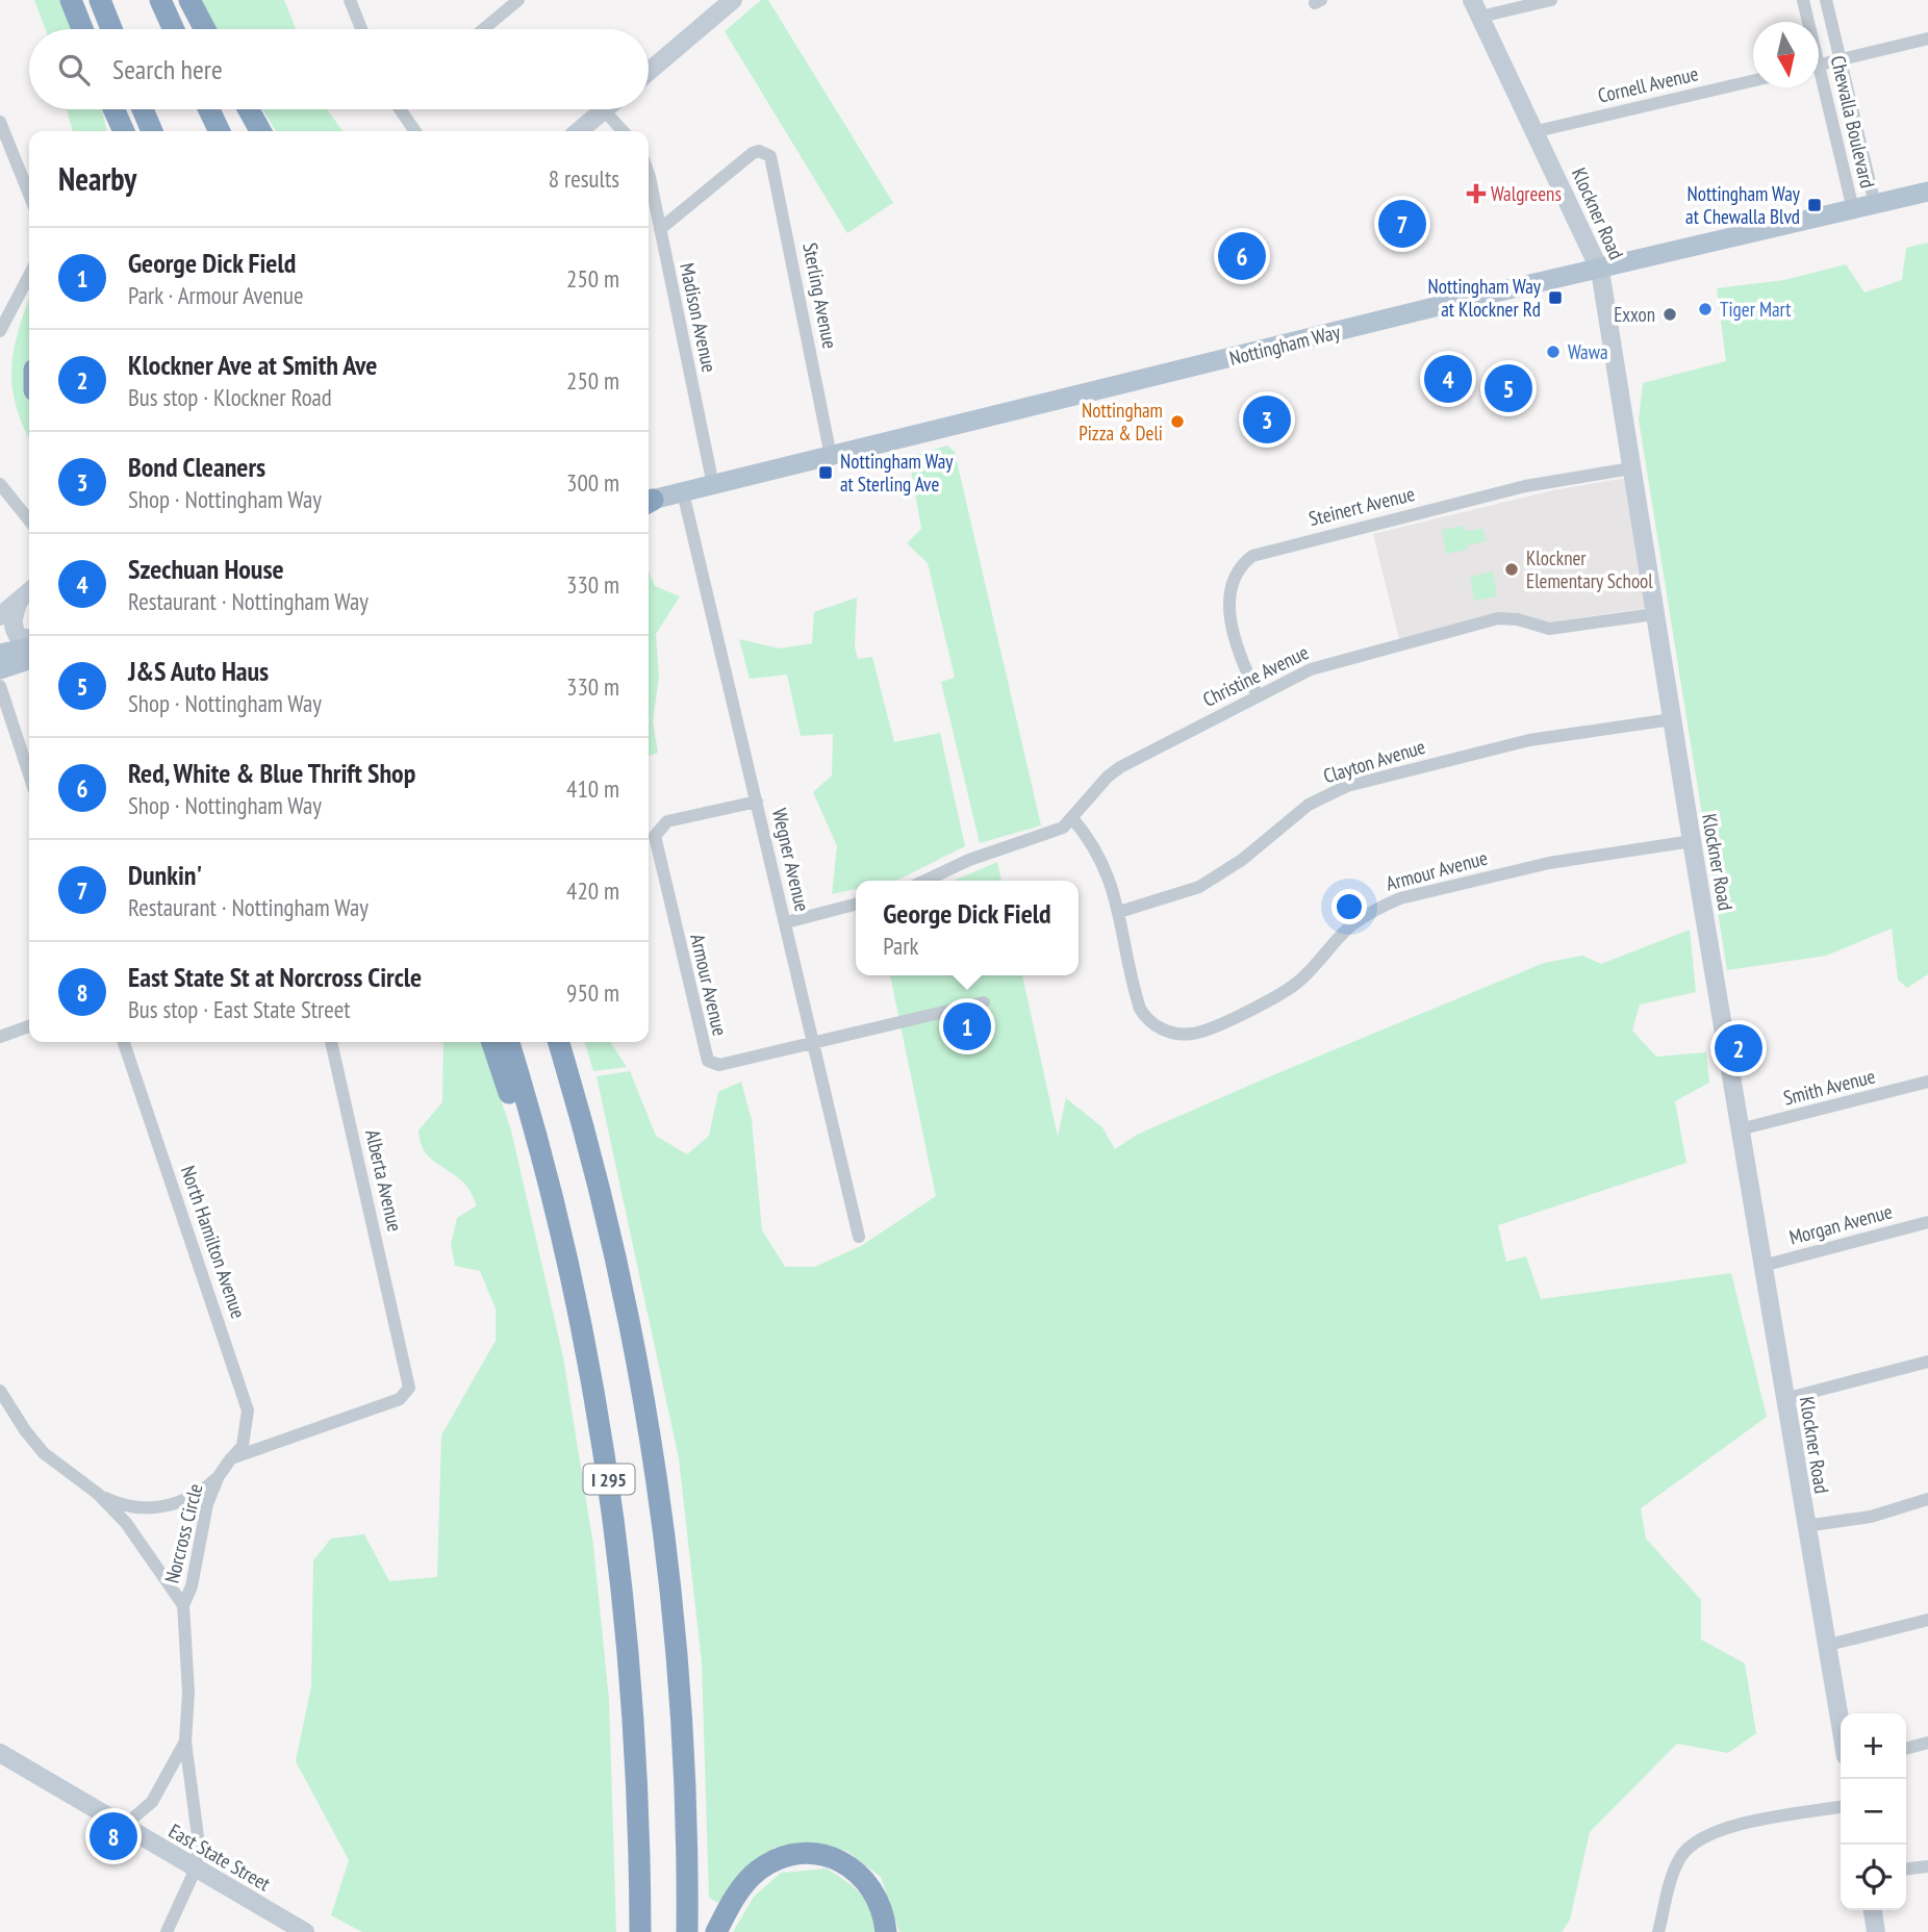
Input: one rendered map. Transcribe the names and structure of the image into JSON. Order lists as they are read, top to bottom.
{
  "streets": {
    "highway": ["I 295"],
    "main road": ["Klockner Road", "Nottingham Way", "East State Street"],
    "street": [
      "Cornell Avenue",
      "Chewalla Boulevard",
      "Sterling Avenue",
      "Madison Avenue",
      "Steinert Avenue",
      "Christine Avenue",
      "Clayton Avenue",
      "Wegner Avenue",
      "Armour Avenue",
      "Smith Avenue",
      "Alberta Avenue",
      "Morgan Avenue",
      "North Hamilton Avenue",
      "Norcross Circle"
    ]
  },
  "crossings": [
    ["Cornell Avenue", "Klockner Road"],
    ["Chewalla Boulevard", "Nottingham Way"],
    ["Klockner Road", "Nottingham Way"],
    ["Klockner Road", "Steinert Avenue"],
    ["Klockner Road", "Christine Avenue"],
    ["Klockner Road", "Clayton Avenue"],
    ["Klockner Road", "Armour Avenue"],
    ["Klockner Road", "Smith Avenue"],
    ["Klockner Road", "Morgan Avenue"],
    ["Sterling Avenue", "Madison Avenue"],
    ["Sterling Avenue", "Nottingham Way"],
    ["Madison Avenue", "Nottingham Way"],
    ["Nottingham Way", "Wegner Avenue"],
    ["Steinert Avenue", "Christine Avenue"],
    ["Christine Avenue", "Armour Avenue"],
    ["Clayton Avenue", "Armour Avenue"],
    ["Wegner Avenue", "Armour Avenue"],
    ["Alberta Avenue", "North Hamilton Avenue"],
    ["Alberta Avenue", "Norcross Circle"],
    ["North Hamilton Avenue", "Norcross Circle"],
    ["Norcross Circle", "East State Street"]
  ],
  "places": {
    "health": ["Walgreens"],
    "transit": ["Nottingham Way at Chewalla Blvd", "Nottingham Way at Klockner Rd", "Nottingham Way at Sterling Ave"],
    "other": [
      "Tiger Mart",
      "Exxon",
      "Wawa",
      "Nottingham Pizza & Deli",
      "Klockner Elementary School"
    ]
  },
  "north": "bottom",
  "page": {
    "search": "Search here",
    "heading": ["Nearby", "8 results"],
    "pins": [
      "7",
      "6",
      "4",
      "5",
      "3",
      "1",
      "2",
      "8"
    ],
    "list": [
      {
        "mark": "1",
        "name": "George Dick Field",
        "note": "Park · Armour Avenue",
        "value": "250 m"
      },
      {
        "mark": "2",
        "name": "Klockner Ave at Smith Ave",
        "note": "Bus stop · Klockner Road",
        "value": "250 m"
      },
      {
        "mark": "3",
        "name": "Bond Cleaners",
        "note": "Shop · Nottingham Way",
        "value": "300 m"
      },
      {
        "mark": "4",
        "name": "Szechuan House",
        "note": "Restaurant · Nottingham Way",
        "value": "330 m"
      },
      {
        "mark": "5",
        "name": "J&S Auto Haus",
        "note": "Shop · Nottingham Way",
        "value": "330 m"
      },
      {
        "mark": "6",
        "name": "Red, White & Blue Thrift Shop",
        "note": "Shop · Nottingham Way",
        "value": "410 m"
      },
      {
        "mark": "7",
        "name": "Dunkin'",
        "note": "Restaurant · Nottingham Way",
        "value": "420 m"
      },
      {
        "mark": "8",
        "name": "East State St at Norcross Circle",
        "note": "Bus stop · East State Street",
        "value": "950 m"
      }
    ],
    "popup": ["George Dick Field", "Park"],
    "map_buttons": ["+", "−"]
  }
}
